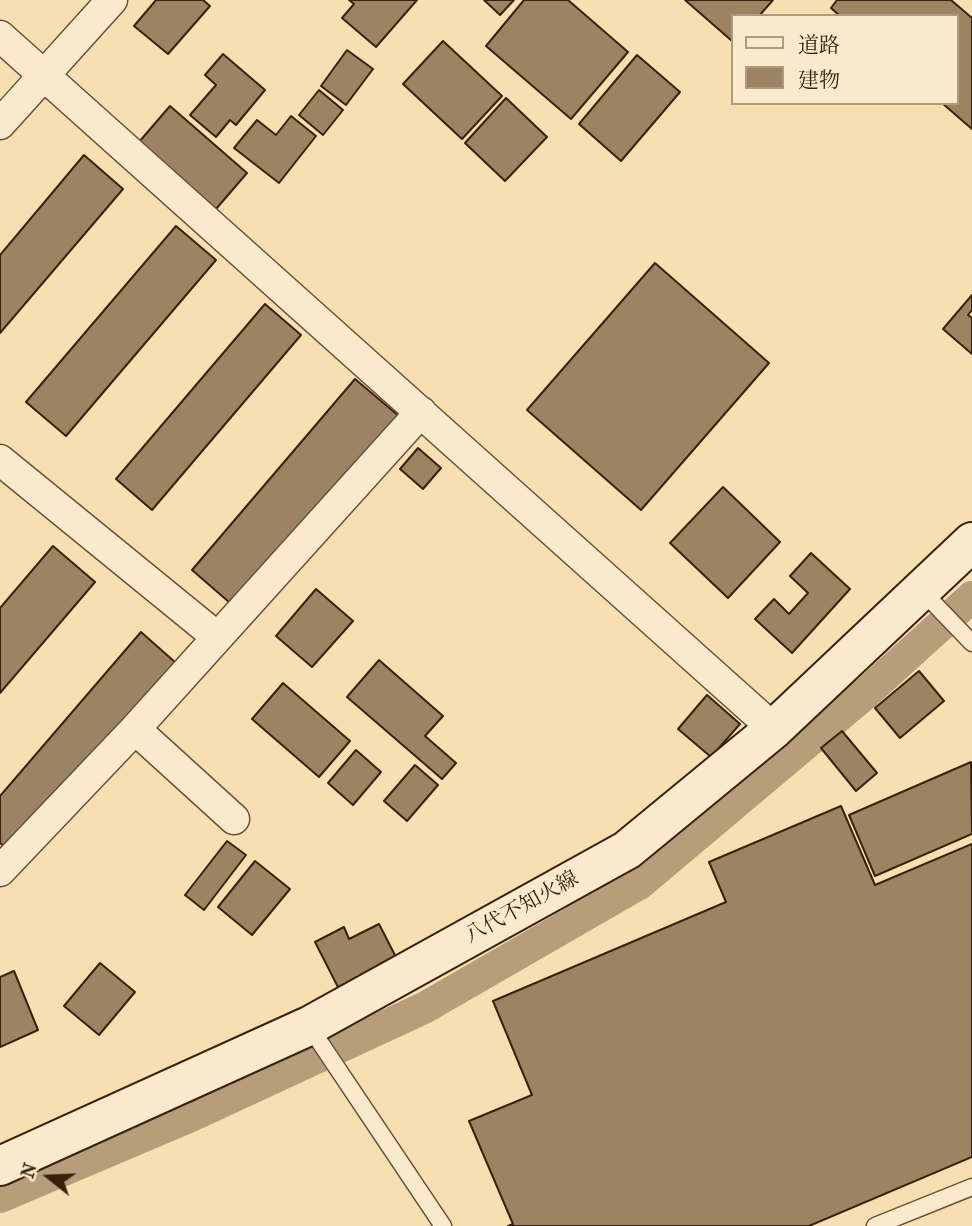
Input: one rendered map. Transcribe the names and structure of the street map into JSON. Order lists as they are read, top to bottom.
{
  "streets": {
    "main road": ["八代不知火線"]
  },
  "legend": ["道路", "建物"],
  "north": "left"
}
